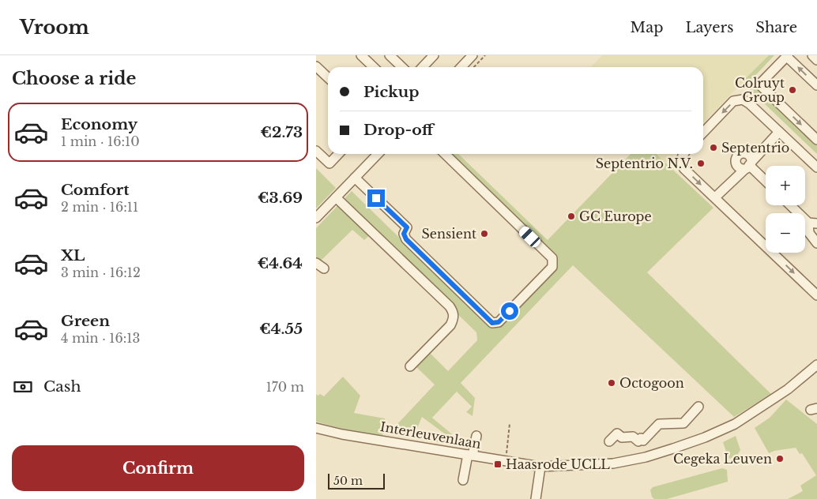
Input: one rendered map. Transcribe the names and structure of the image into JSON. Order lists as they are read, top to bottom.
{
  "streets": {
    "street": ["Interleuvenlaan"]
  },
  "places": {
    "other": [
      "Colruyt Group",
      "Septentrio",
      "Septentrio N.V.",
      "GC Europe",
      "Sensient",
      "Octogoon",
      "Cegeka Leuven"
    ],
    "transit": ["Haasrode UCLL"]
  },
  "scale_bar": "50 m",
  "page": {
    "header": "Vroom",
    "nav": ["Map", "Layers", "Share"],
    "heading": "Choose a ride",
    "banner": ["Pickup", "Drop-off"],
    "list": [
      {
        "name": "Economy",
        "note": "1 min · 16:10",
        "value": "€2.73"
      },
      {
        "name": "Comfort",
        "note": "2 min · 16:11",
        "value": "€3.69"
      },
      {
        "name": "XL",
        "note": "3 min · 16:12",
        "value": "€4.64"
      },
      {
        "name": "Green",
        "note": "4 min · 16:13",
        "value": "€4.55"
      }
    ],
    "map_buttons": ["+", "−"],
    "pay": ["Cash", "170 m"],
    "buttons": "Confirm",
    "scale": "50 m"
  }
}
